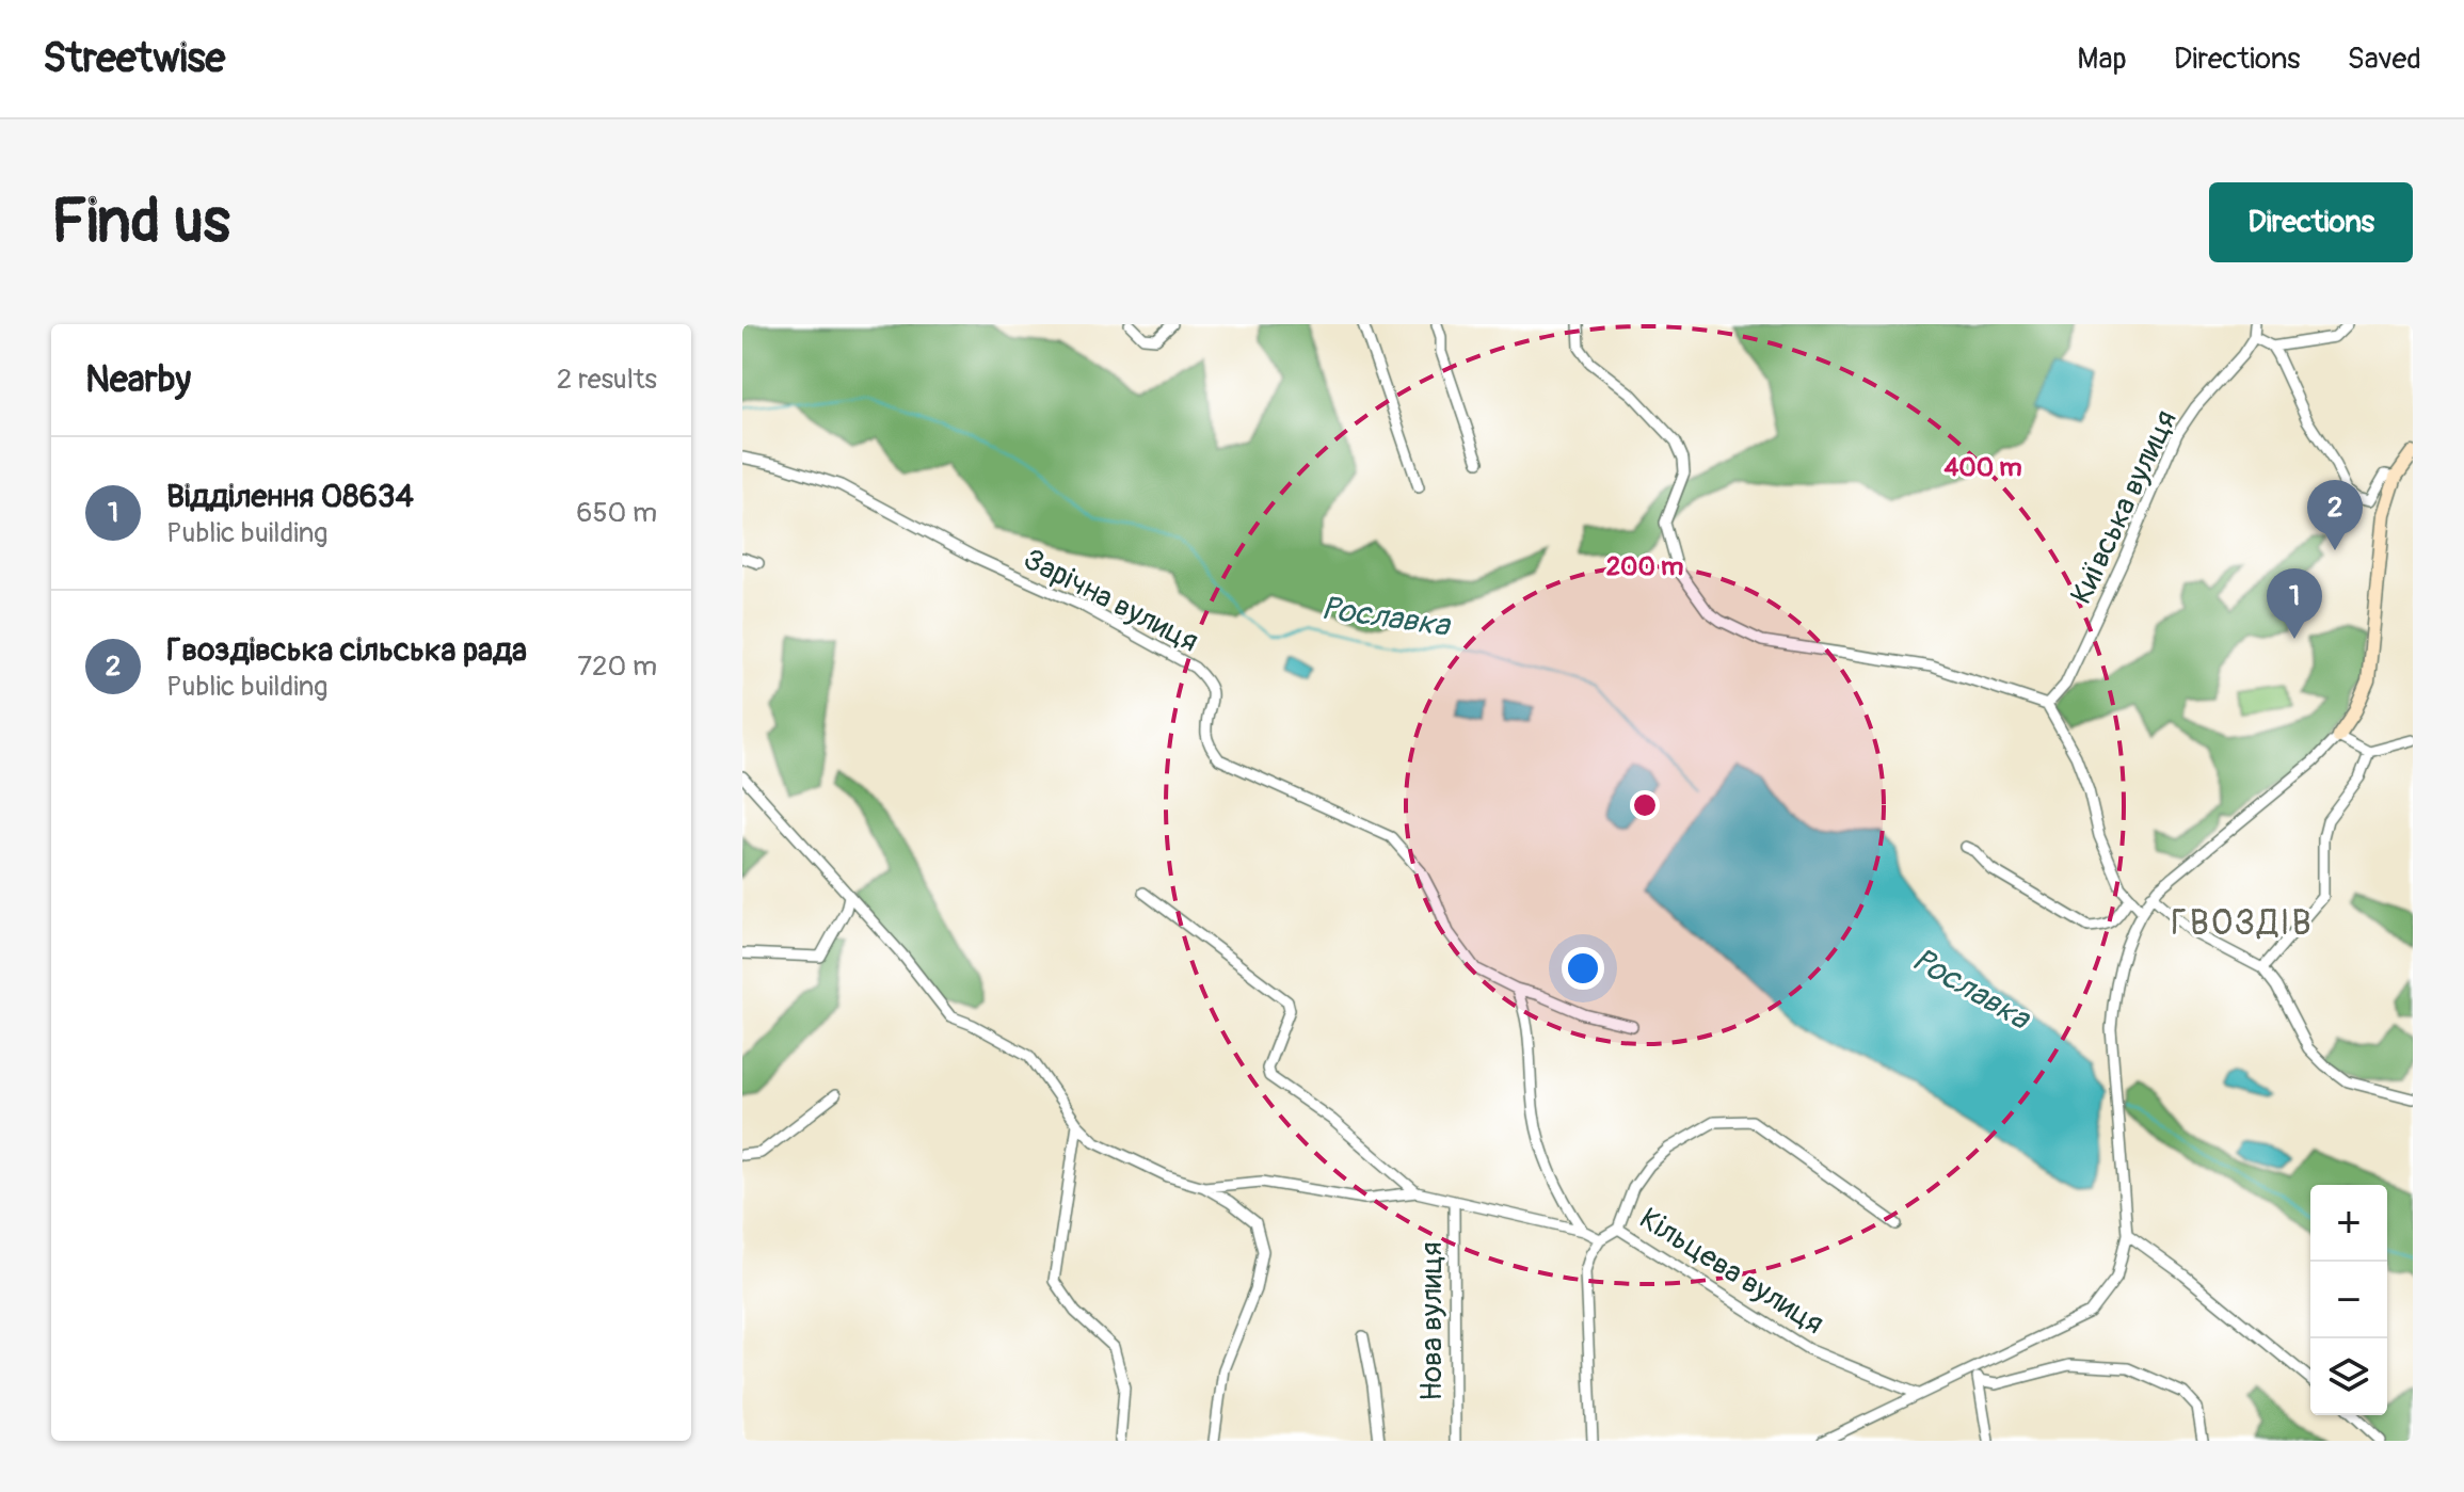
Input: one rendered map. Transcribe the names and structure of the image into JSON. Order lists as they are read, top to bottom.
{
  "streets": {
    "street": [
      "Київська вулиця",
      "Зарічна вулиця",
      "Кільцева вулиця",
      "Нова вулиця"
    ]
  },
  "districts": ["ГВОЗДІВ"],
  "water": ["Рославка"],
  "page": {
    "header": "Streetwise",
    "nav": ["Map", "Directions", "Saved"],
    "buttons": "Directions",
    "title": "Find us",
    "heading": ["Nearby", "2 results"],
    "list": [
      {
        "mark": "1",
        "name": "Відділення 08634",
        "note": "Public building",
        "value": "650 m"
      },
      {
        "mark": "2",
        "name": "Гвоздівська сільська рада",
        "note": "Public building",
        "value": "720 m"
      }
    ],
    "pins": ["2", "1"],
    "map_buttons": ["+", "−"]
  },
  "rings": ["400 m", "200 m"]
}
